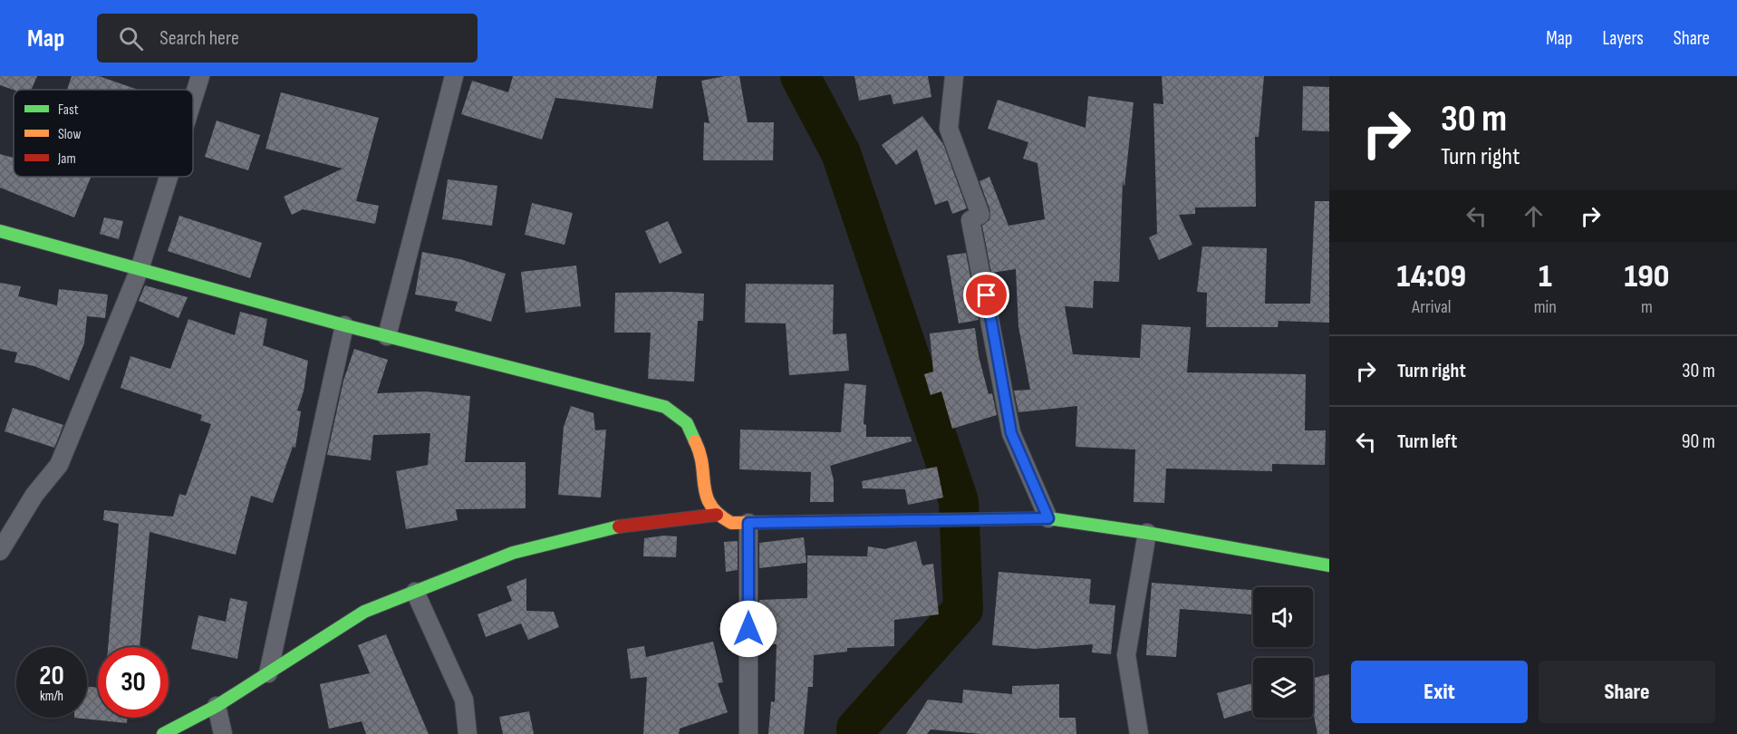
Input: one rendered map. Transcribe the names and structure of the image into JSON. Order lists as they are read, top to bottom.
{
  "legend": ["Fast", "Slow", "Jam"],
  "page": {
    "header": "Map",
    "search": "Search here",
    "nav": ["Map", "Layers", "Share"],
    "turn": ["30 m", "Turn right"],
    "eta": [
      "14:09",
      "Arrival",
      "1",
      "min",
      "190",
      "m"
    ],
    "list": [
      {
        "name": "Turn right",
        "value": "30 m"
      },
      {
        "name": "Turn left",
        "value": "90 m"
      }
    ],
    "speed": "20 km/h",
    "limit": "30",
    "buttons": ["Exit", "Share"]
  }
}
